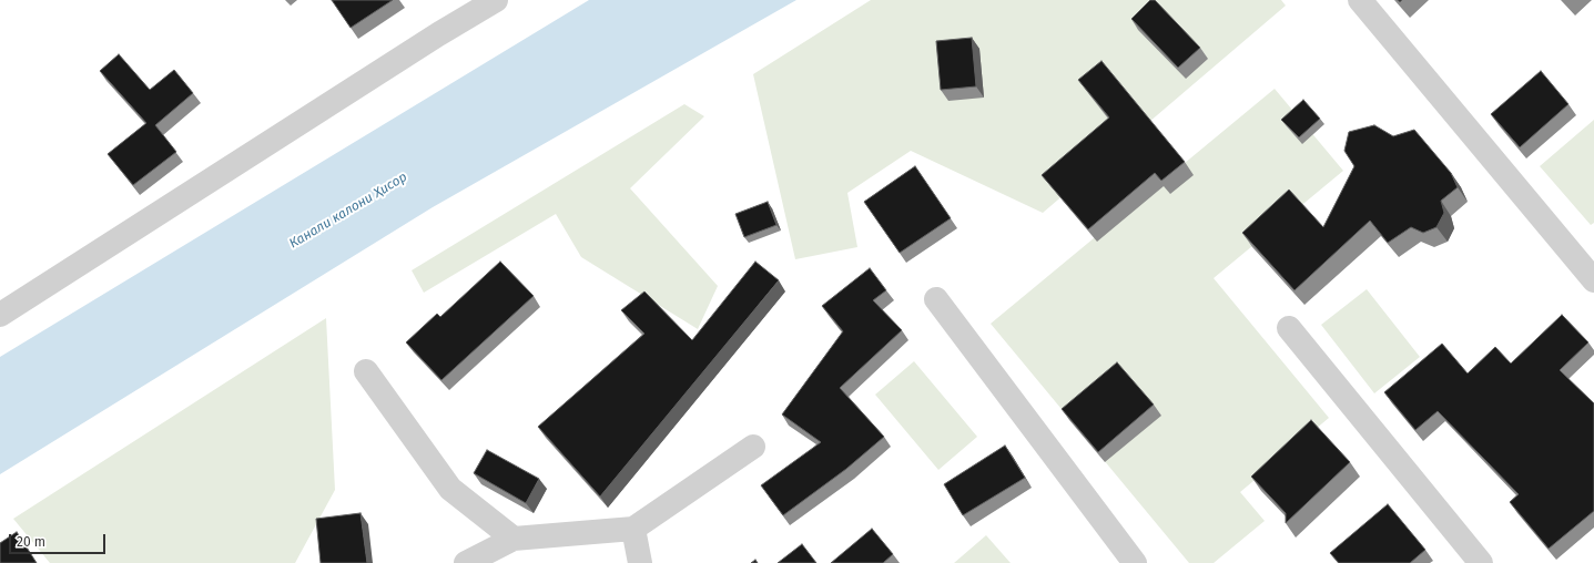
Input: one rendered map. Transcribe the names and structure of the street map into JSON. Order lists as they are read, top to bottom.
{
  "water": ["Канали калони Ҳисор"],
  "scale_bar": "20 m"
}
